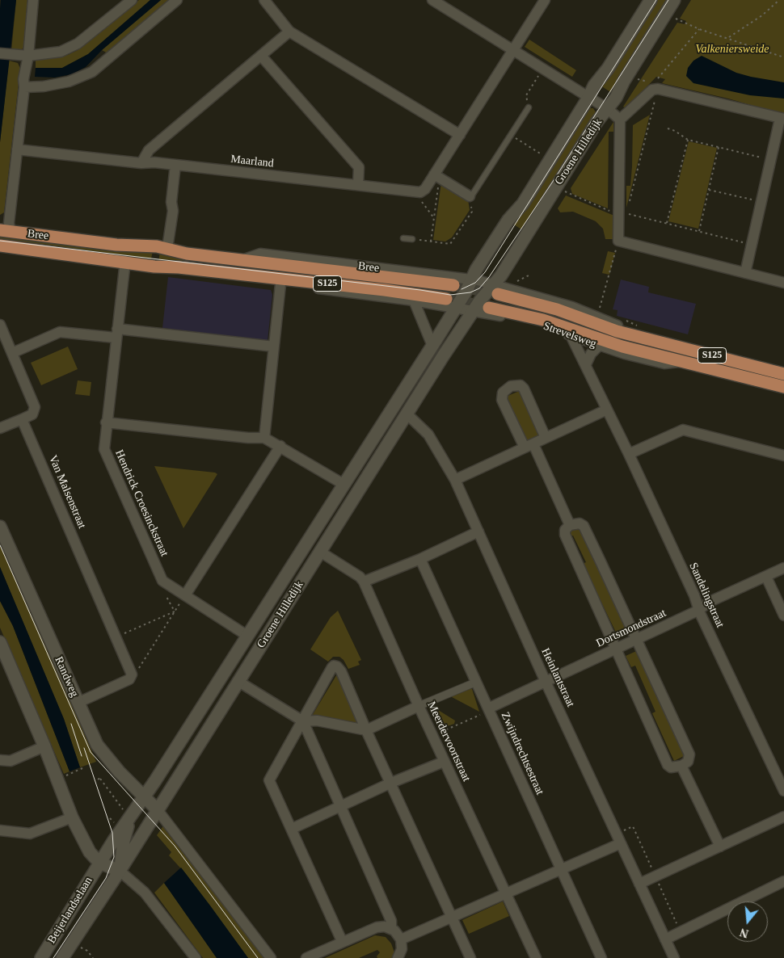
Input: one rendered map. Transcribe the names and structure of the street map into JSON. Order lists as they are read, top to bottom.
{
  "streets": {
    "main road": ["Bree", "S125", "Strevelsweg"],
    "street": [
      "Groene Hilledijk",
      "Maarland",
      "Van Malsenstraat",
      "Hendrick Croesinckstraat",
      "Sandelingstraat",
      "Dortsmondstraat",
      "Randweg",
      "Heinlantstraat",
      "Meerdervoortstraat",
      "Zwijndrechtsestraat",
      "Beijerlandselaan"
    ]
  },
  "crossings": [
    ["Groene Hilledijk", "Bree"],
    ["Groene Hilledijk", "Strevelsweg"],
    ["Groene Hilledijk", "Randweg"],
    ["Groene Hilledijk", "Heinlantstraat"],
    ["Groene Hilledijk", "Meerdervoortstraat"],
    ["Groene Hilledijk", "Beijerlandselaan"],
    ["Bree", "Strevelsweg"],
    ["Bree", "Hendrick Croesinckstraat"],
    ["Strevelsweg", "Sandelingstraat"],
    ["Sandelingstraat", "Dortsmondstraat"],
    ["Dortsmondstraat", "Heinlantstraat"],
    ["Dortsmondstraat", "Zwijndrechtsestraat"]
  ],
  "parks": ["Valkeniersweide"],
  "north": "bottom"
}
